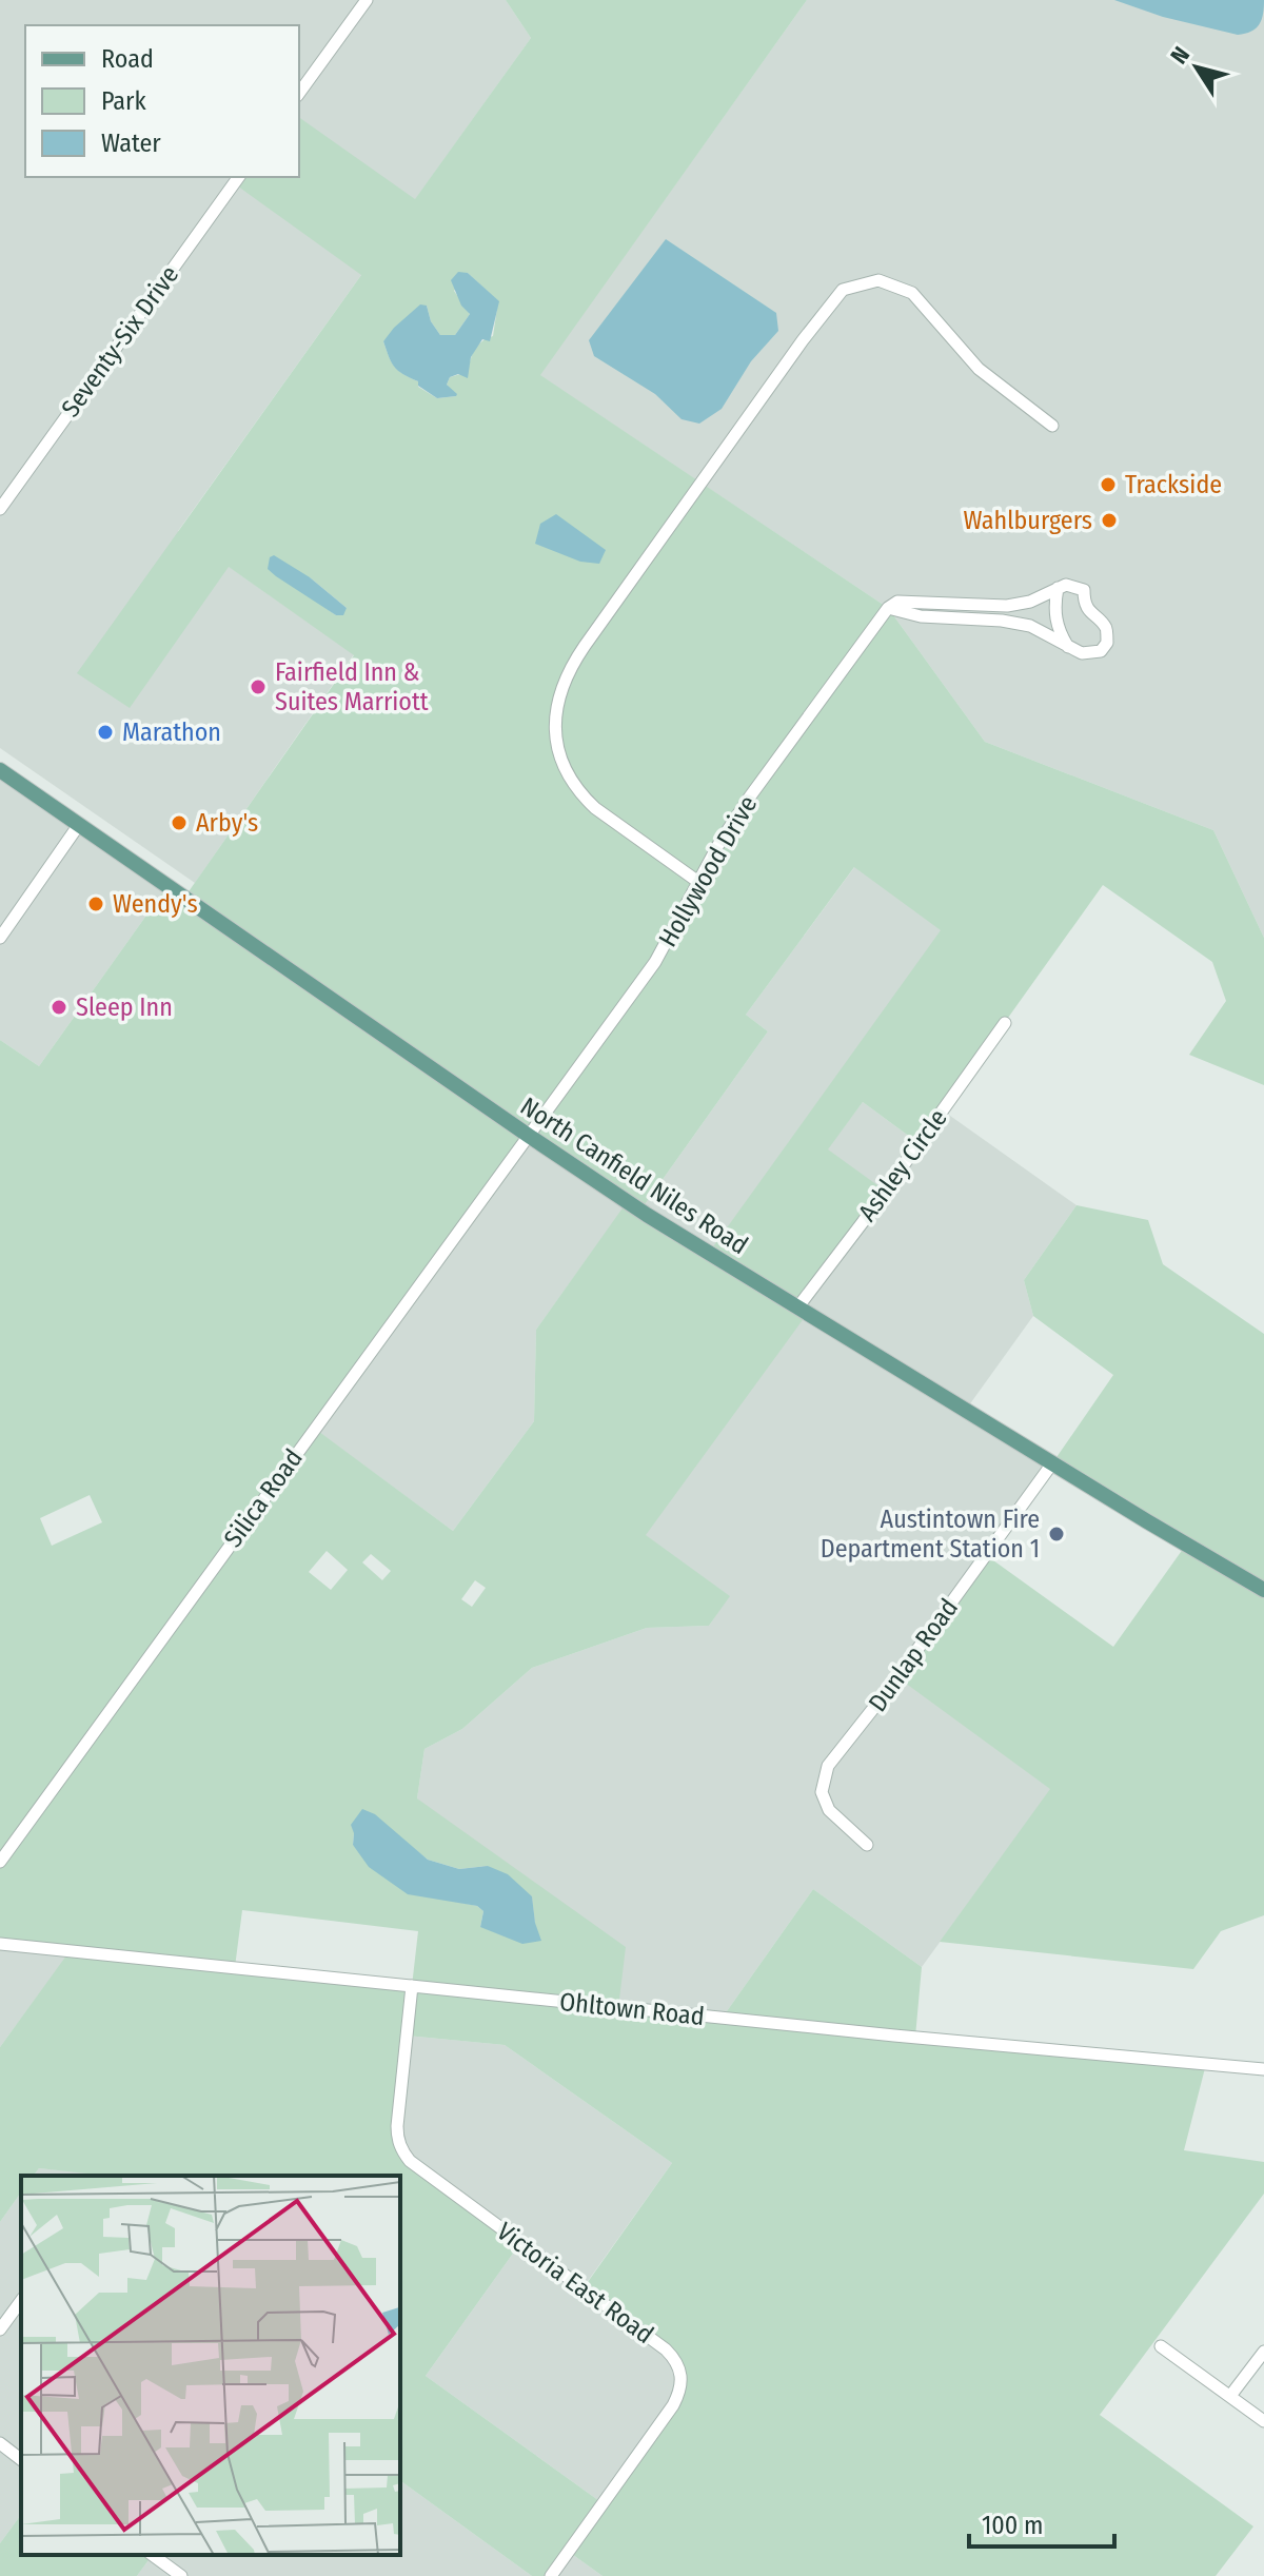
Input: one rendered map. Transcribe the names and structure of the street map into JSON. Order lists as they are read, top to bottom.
{
  "streets": {
    "main road": ["North Canfield Niles Road"],
    "street": [
      "Seventy-Six Drive",
      "Hollywood Drive",
      "Ashley Circle",
      "Silica Road",
      "Dunlap Road",
      "Ohltown Road",
      "Victoria East Road"
    ]
  },
  "crossings": [
    ["Hollywood Drive", "North Canfield Niles Road"],
    ["Hollywood Drive", "Silica Road"],
    ["Ashley Circle", "North Canfield Niles Road"],
    ["North Canfield Niles Road", "Silica Road"],
    ["North Canfield Niles Road", "Dunlap Road"],
    ["Ohltown Road", "Victoria East Road"]
  ],
  "places": [
    "Trackside",
    "Wahlburgers",
    "Fairfield Inn & Suites Marriott",
    "Marathon",
    "Arby's",
    "Wendy's",
    "Sleep Inn",
    "Austintown Fire Department Station 1"
  ],
  "legend": ["Road", "Park", "Water"],
  "scale_bar": "100 m",
  "north": "top left"
}
